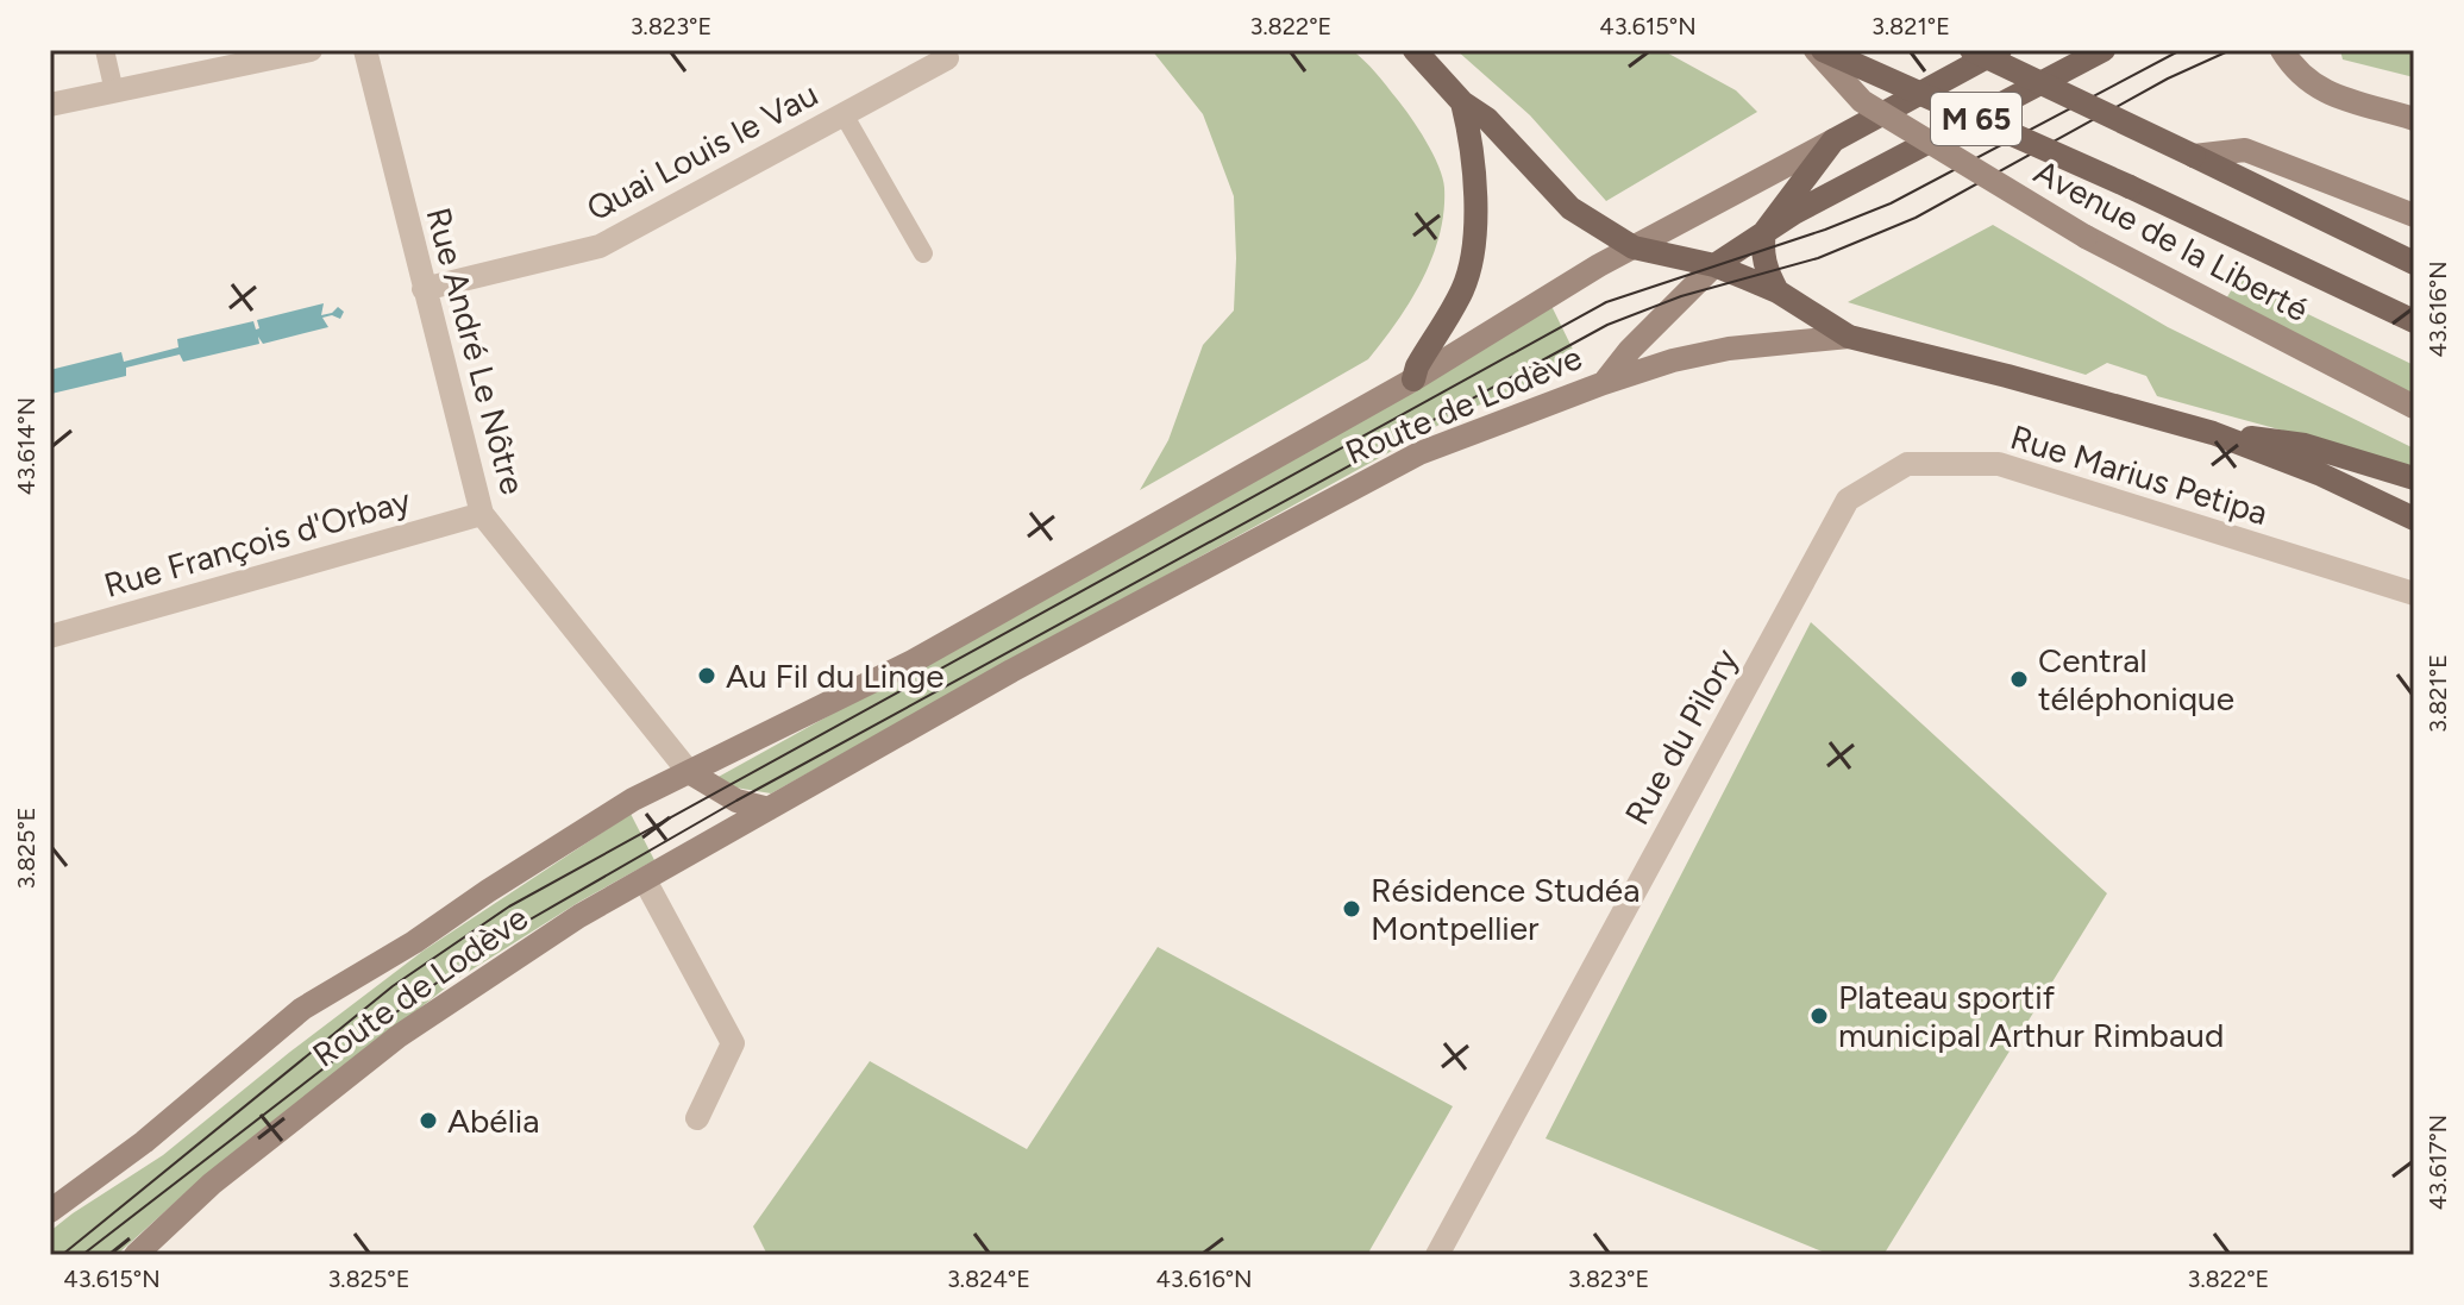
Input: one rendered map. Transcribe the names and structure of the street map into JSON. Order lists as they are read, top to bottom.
{
  "streets": {
    "main road": ["M 65", "Avenue de la Liberté", "Route de Lodève"],
    "street": [
      "Quai Louis le Vau",
      "Rue André Le Nôtre",
      "Rue Marius Petipa",
      "Rue François d'Orbay",
      "Rue du Pilory"
    ]
  },
  "crossings": [
    ["M 65", "Avenue de la Liberté"],
    ["Quai Louis le Vau", "Rue André Le Nôtre"],
    ["Rue André Le Nôtre", "Route de Lodève"],
    ["Rue André Le Nôtre", "Rue François d'Orbay"],
    ["Rue Marius Petipa", "Rue du Pilory"]
  ],
  "places": [
    "Au Fil du Linge",
    "Central téléphonique",
    "Résidence Studéa Montpellier",
    "Plateau sportif municipal Arthur Rimbaud",
    "Abélia"
  ],
  "coordinates": [
    "3.823°E",
    "3.822°E",
    "43.615°N",
    "3.821°E",
    "43.616°N",
    "43.614°N",
    "3.825°E",
    "43.617°N",
    "3.824°E"
  ]
}
